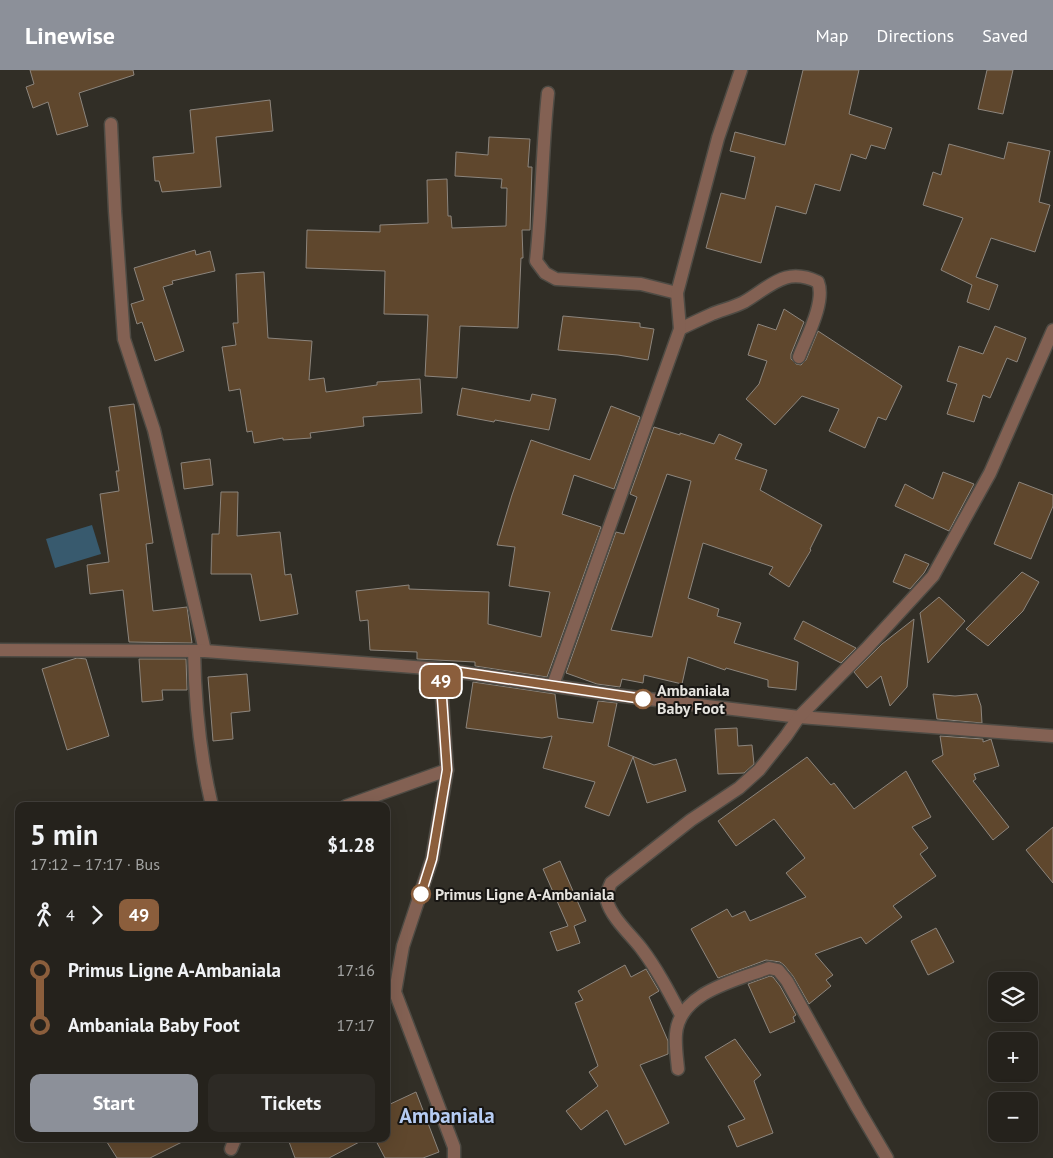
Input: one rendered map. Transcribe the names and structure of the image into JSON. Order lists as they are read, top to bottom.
{
  "districts": ["Ambaniala"],
  "places": ["Ambaniala Baby Foot", "Primus Ligne A-Ambaniala"],
  "lines": ["bus line 49"],
  "page": {
    "header": "Linewise",
    "nav": ["Map", "Directions", "Saved"],
    "on_map": "49",
    "heading": ["5 min", "17:12 – 17:17 · Bus", "$1.28"],
    "legs": ["4", "49"],
    "list": [
      {
        "name": "Primus Ligne A-Ambaniala",
        "value": "17:16"
      },
      {
        "name": "Ambaniala Baby Foot",
        "value": "17:17"
      }
    ],
    "map_buttons": ["+", "−"],
    "buttons": ["Start", "Tickets"]
  }
}
